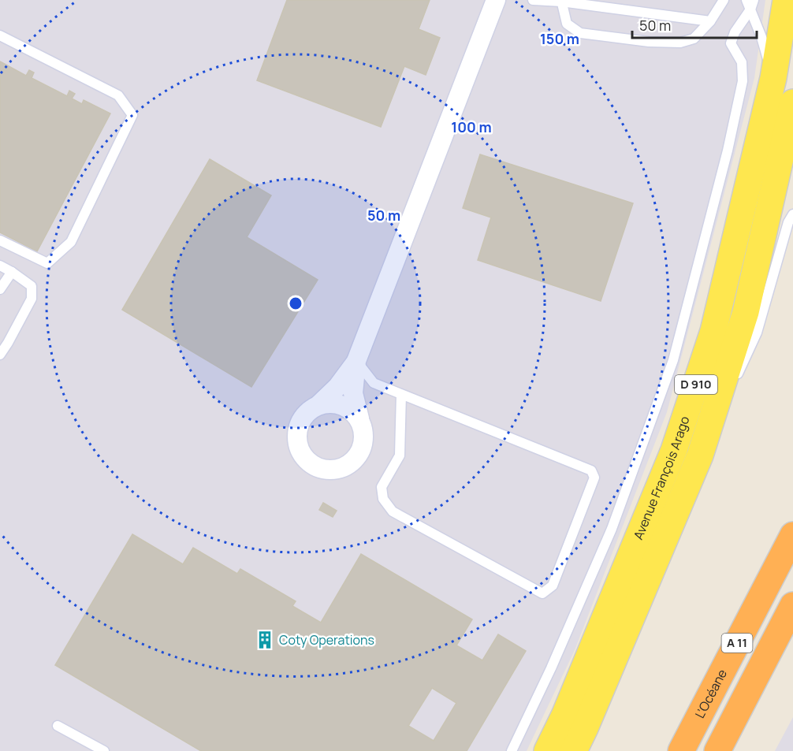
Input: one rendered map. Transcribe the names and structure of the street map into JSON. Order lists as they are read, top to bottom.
{
  "streets": {
    "highway": ["A 11", "L’Océane"],
    "main road": ["D 910", "Avenue François Arago"]
  },
  "places": {
    "building": ["Coty Operations"]
  },
  "scale_bar": "50 m",
  "rings": ["150 m", "100 m", "50 m"]
}
